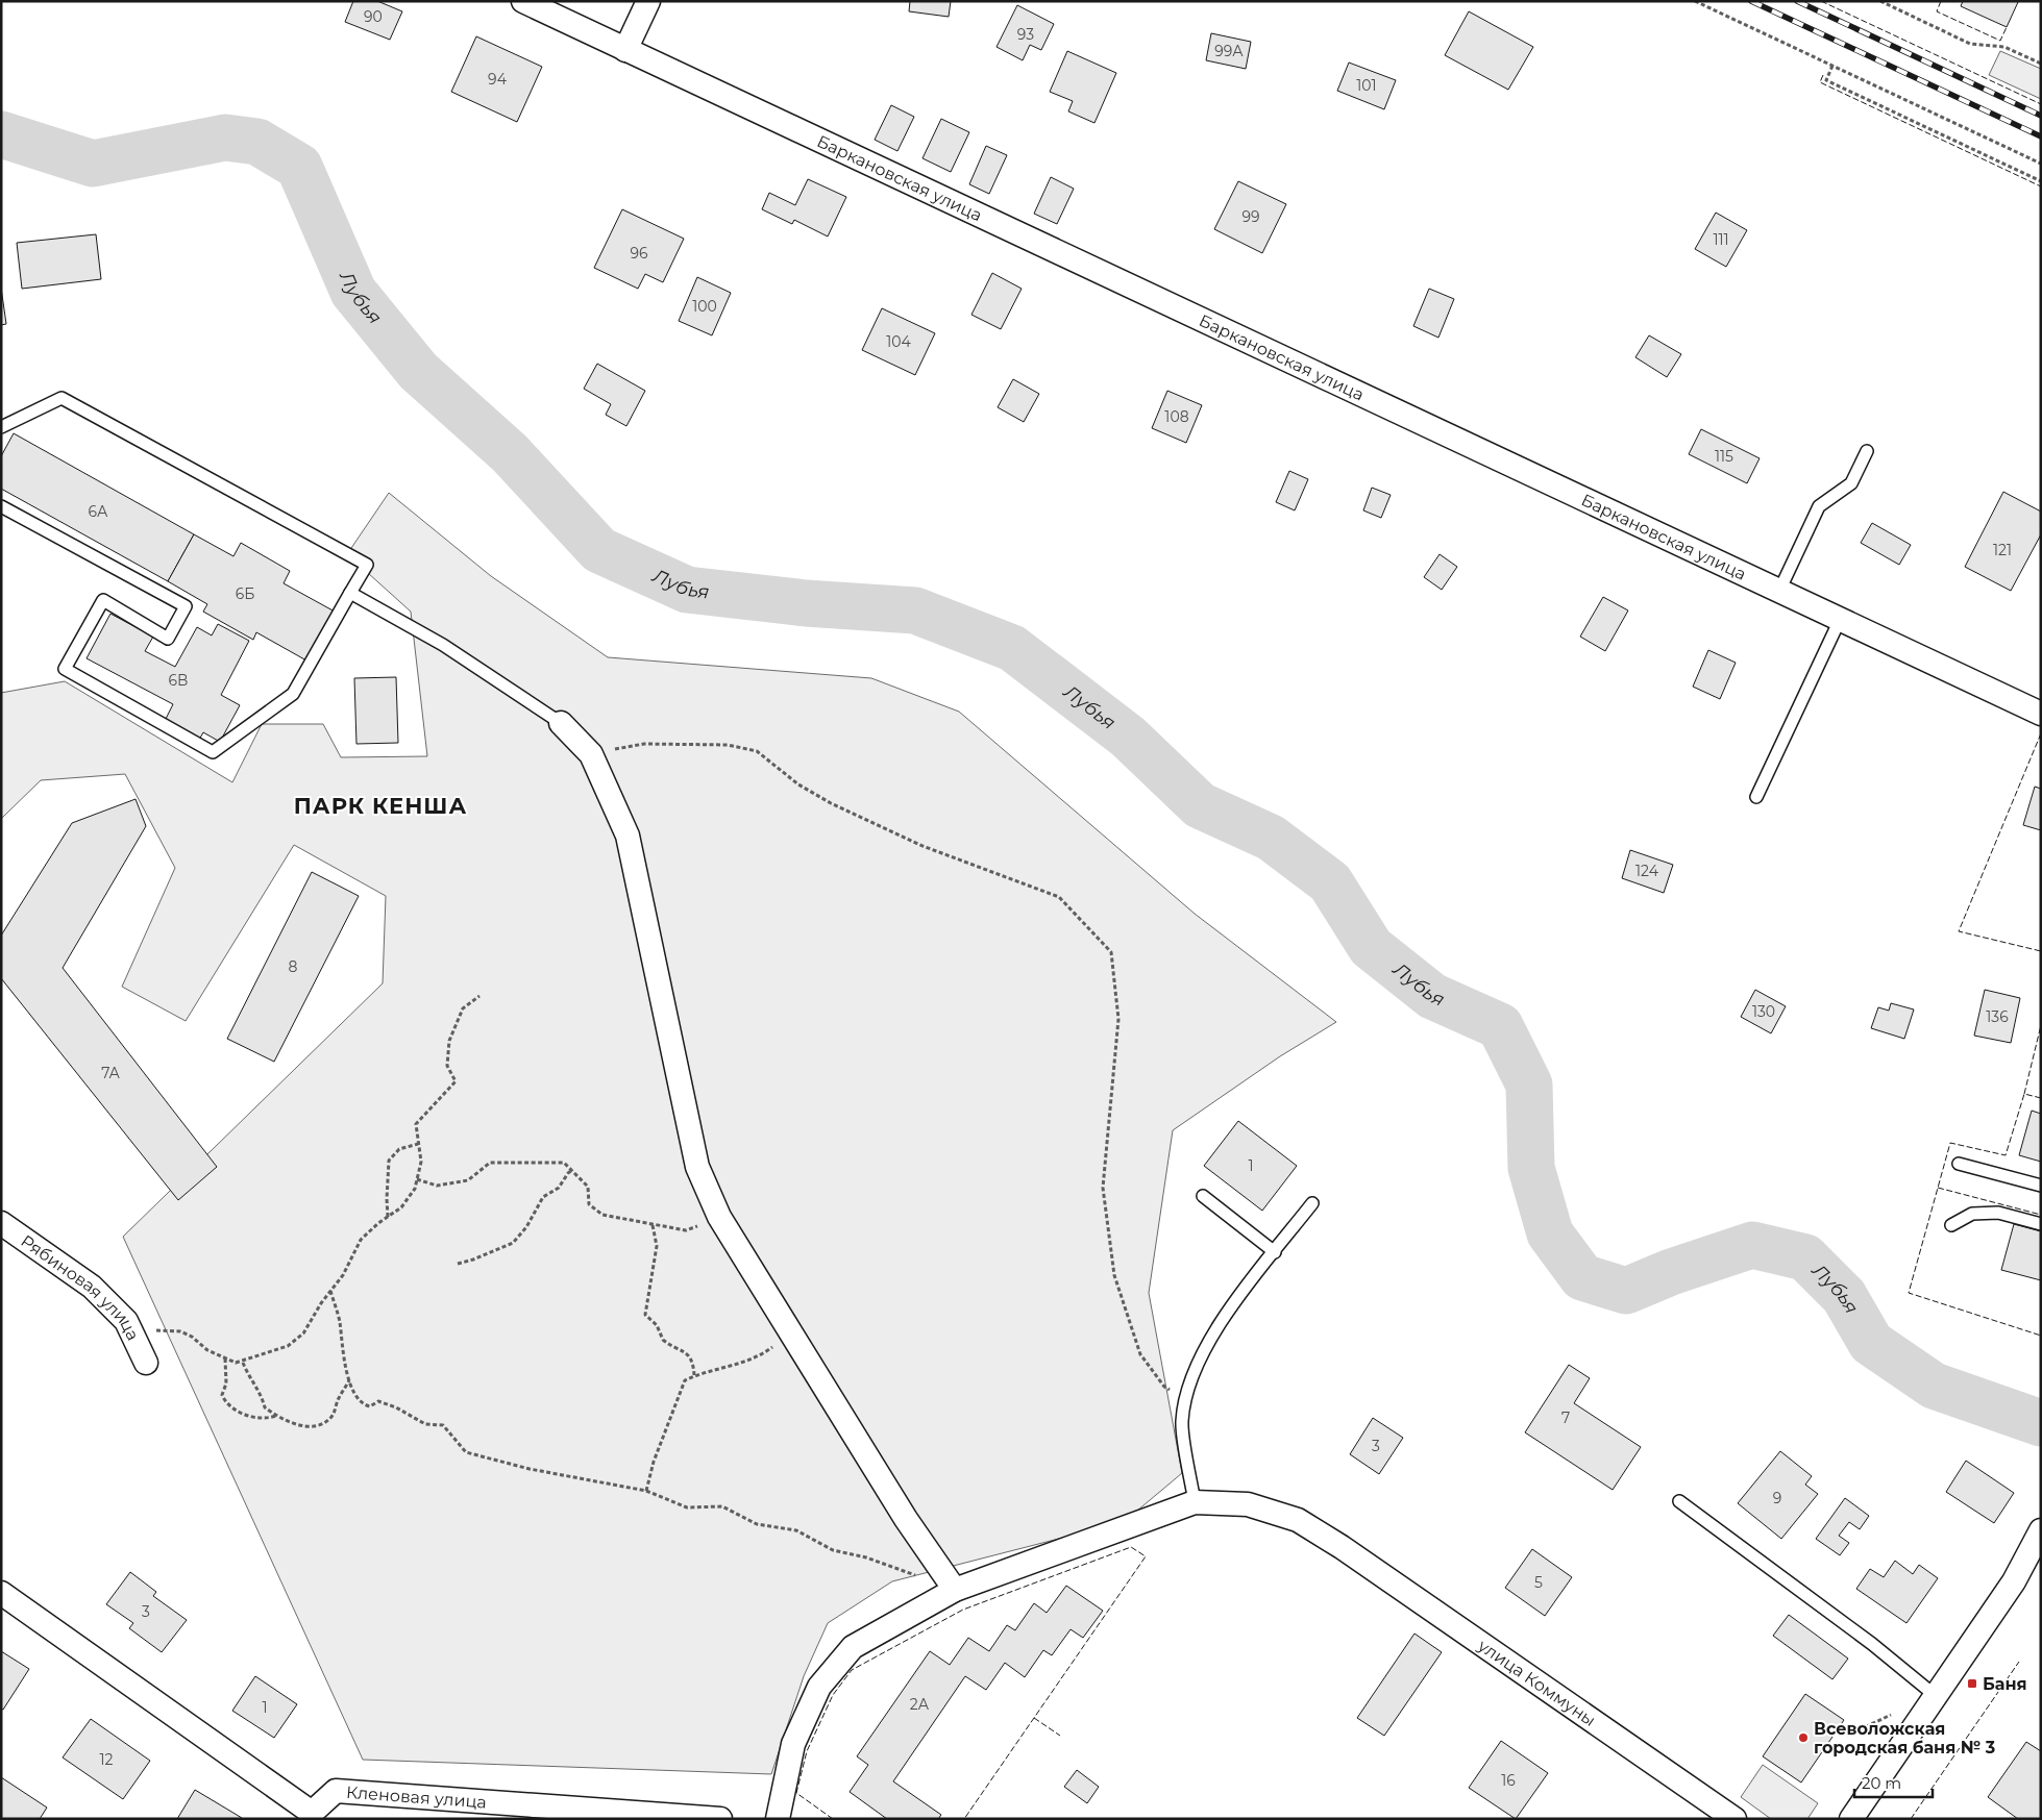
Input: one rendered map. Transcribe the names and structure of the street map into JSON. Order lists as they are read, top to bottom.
{
  "streets": {
    "street": [
      "Баркановская улица",
      "Рябиновая улица",
      "улица Коммуны",
      "Кленовая улица"
    ]
  },
  "districts": ["ПАРК КЕНША"],
  "water": ["Лубья"],
  "places": {
    "transit": ["Баня"],
    "other": ["Всеволожская городская баня № 3"]
  },
  "house_numbers": [
    "90",
    "93",
    "99А",
    "94",
    "101",
    "99",
    "111",
    "96",
    "100",
    "104",
    "108",
    "115",
    "6А",
    "121",
    "6Б",
    "6В",
    "124",
    "8",
    "130",
    "136",
    "7А",
    "1",
    "7",
    "3",
    "9",
    "5",
    "3",
    "2А",
    "1",
    "12",
    "16"
  ],
  "scale_bar": "20 m"
}
